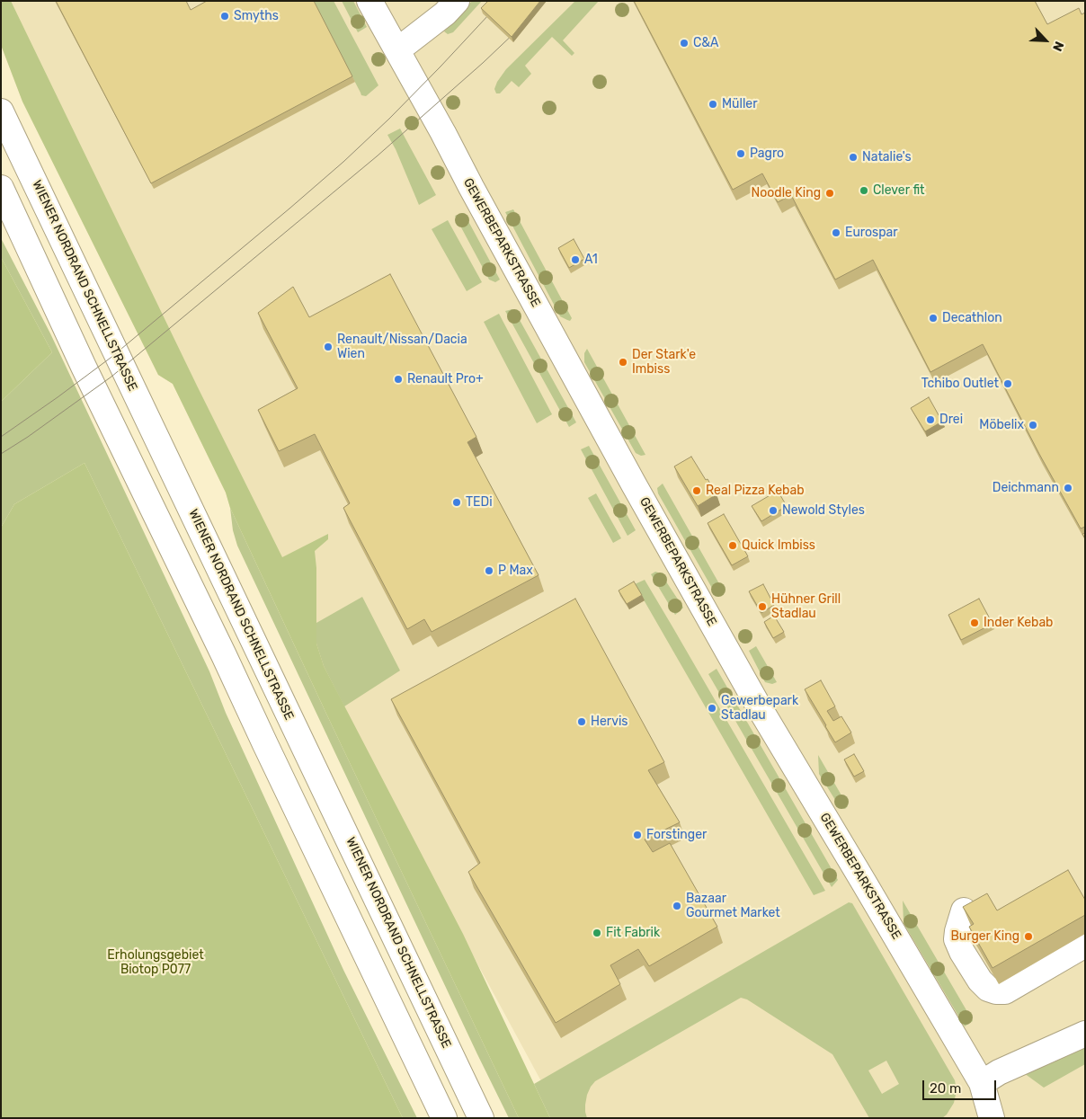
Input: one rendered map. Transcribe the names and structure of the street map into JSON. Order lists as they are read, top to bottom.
{
  "streets": {
    "main road": ["GEWERBEPARKSTRASSE", "WIENER NORDRAND SCHNELLSTRASSE"]
  },
  "parks": ["Erholungsgebiet Biotop P077"],
  "places": [
    "Smyths",
    "C&A",
    "Müller",
    "Pagro",
    "Natalie's",
    "Clever fit",
    "Noodle King",
    "Eurospar",
    "A1",
    "Decathlon",
    "Renault/Nissan/Dacia Wien",
    "Der Stark'e Imbiss",
    "Renault Pro+",
    "Tchibo Outlet",
    "Drei",
    "Möbelix",
    "Deichmann",
    "Real Pizza Kebab",
    "TEDi",
    "Newold Styles",
    "Quick Imbiss",
    "P Max",
    "Hühner Grill Stadlau",
    "Inder Kebab",
    "Gewerbepark Stadlau",
    "Hervis",
    "Forstinger",
    "Bazaar Gourmet Market",
    "Fit Fabrik",
    "Burger King"
  ],
  "scale_bar": "20 m",
  "north": "bottom right"
}
